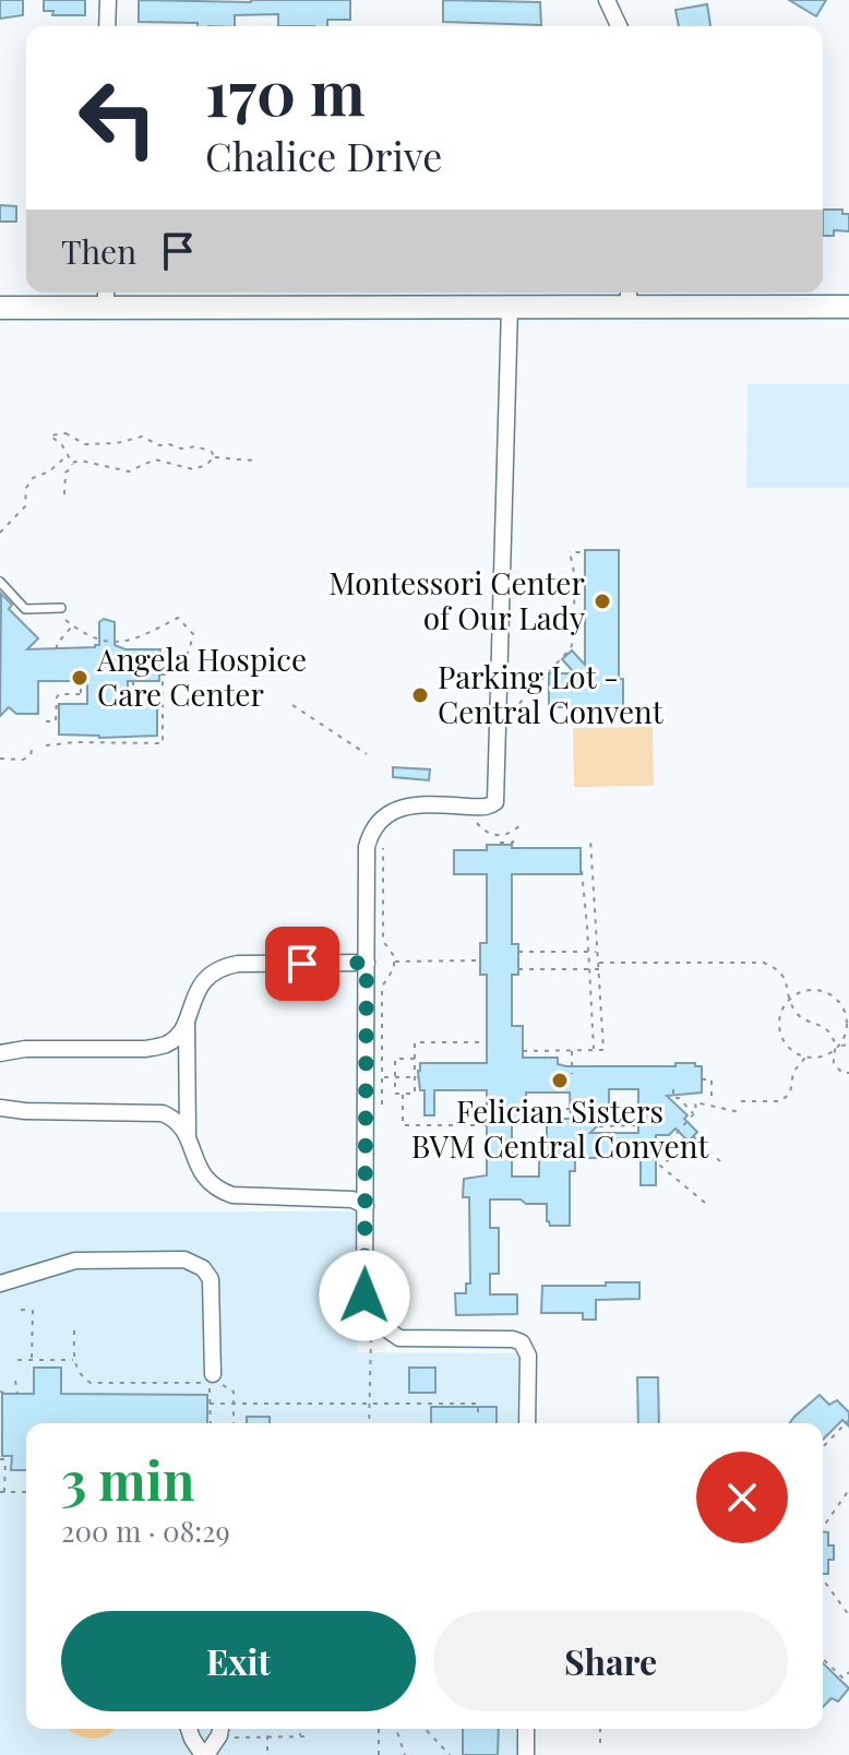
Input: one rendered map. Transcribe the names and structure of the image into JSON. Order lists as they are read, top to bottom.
{
  "places": [
    "Montessori Center of Our Lady",
    "Angela Hospice Care Center",
    "Parking Lot - Central Convent",
    "Felician Sisters BVM Central Convent"
  ],
  "page": {
    "turn": ["170 m", "Chalice Drive"],
    "then": "Then",
    "heading": ["3 min", "200 m · 08:29"],
    "buttons": ["Exit", "Share"]
  }
}
